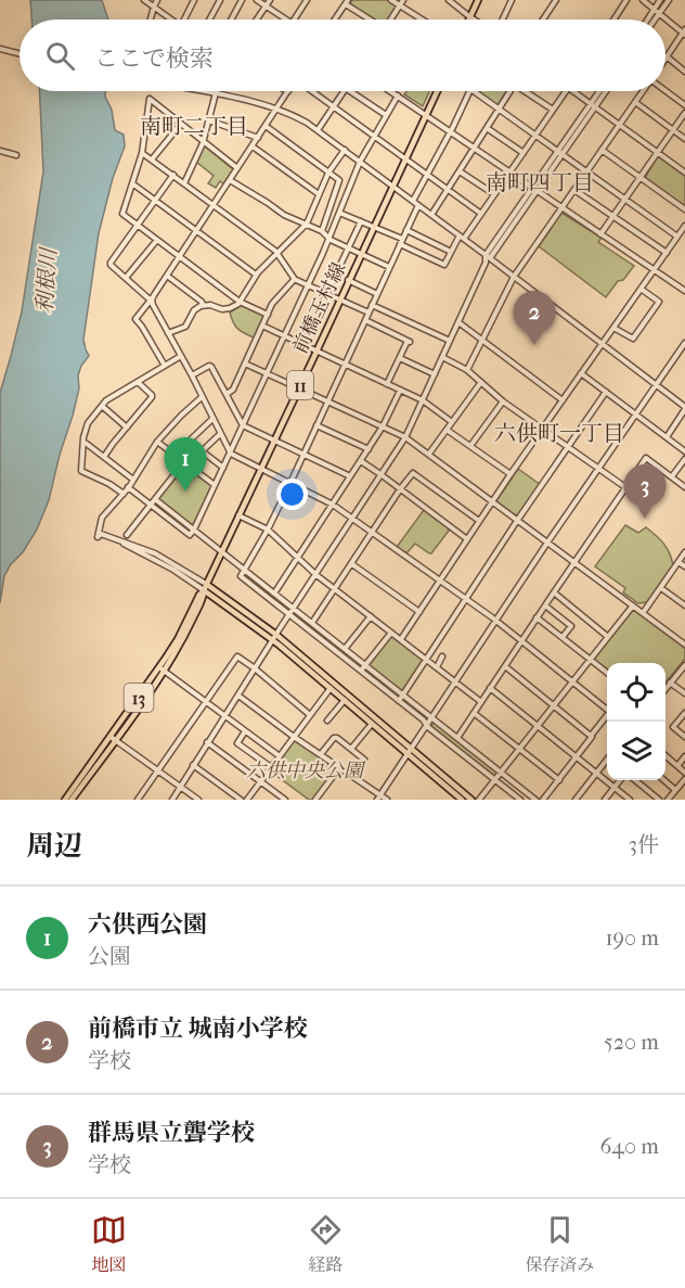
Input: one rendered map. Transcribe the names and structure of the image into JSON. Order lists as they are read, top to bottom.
{
  "streets": {
    "main road": ["前橋玉村線", "11", "13"]
  },
  "crossings": [
    ["前橋玉村線", "13"]
  ],
  "districts": ["南町二丁目", "南町四丁目", "六供町一丁目"],
  "water": ["利根川"],
  "parks": ["六供中央公園"],
  "page": {
    "search": "ここで検索",
    "pins": ["2", "1", "3"],
    "heading": ["周辺", "3件"],
    "list": [
      {
        "mark": "1",
        "name": "六供西公園",
        "note": "公園",
        "value": "190 m"
      },
      {
        "mark": "2",
        "name": "前橋市立 城南小学校",
        "note": "学校",
        "value": "520 m"
      },
      {
        "mark": "3",
        "name": "群馬県立聾学校",
        "note": "学校",
        "value": "640 m"
      }
    ],
    "nav": ["地図", "経路", "保存済み"]
  }
}
